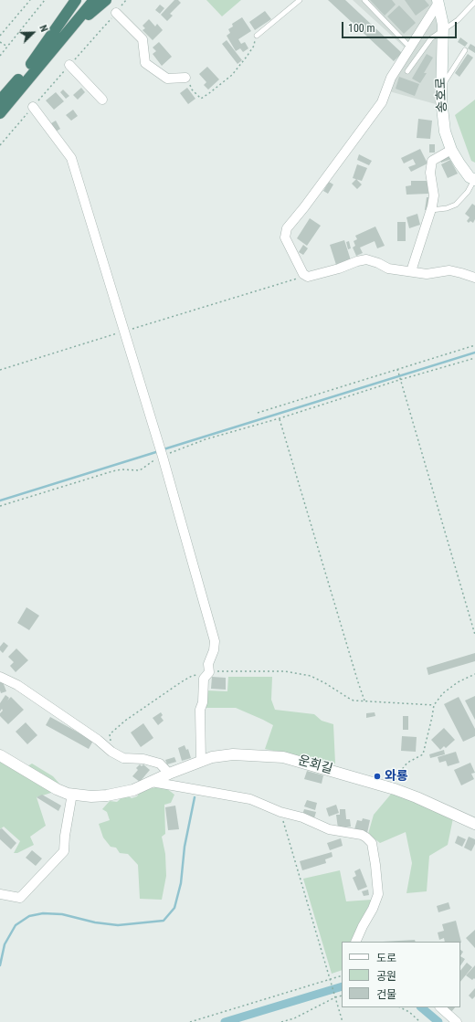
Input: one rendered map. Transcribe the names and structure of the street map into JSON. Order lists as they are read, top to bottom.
{
  "streets": {
    "street": ["송호로", "운회길"]
  },
  "places": ["와룡"],
  "legend": ["도로", "공원", "건물"],
  "scale_bar": "100 m",
  "north": "top right"
}
